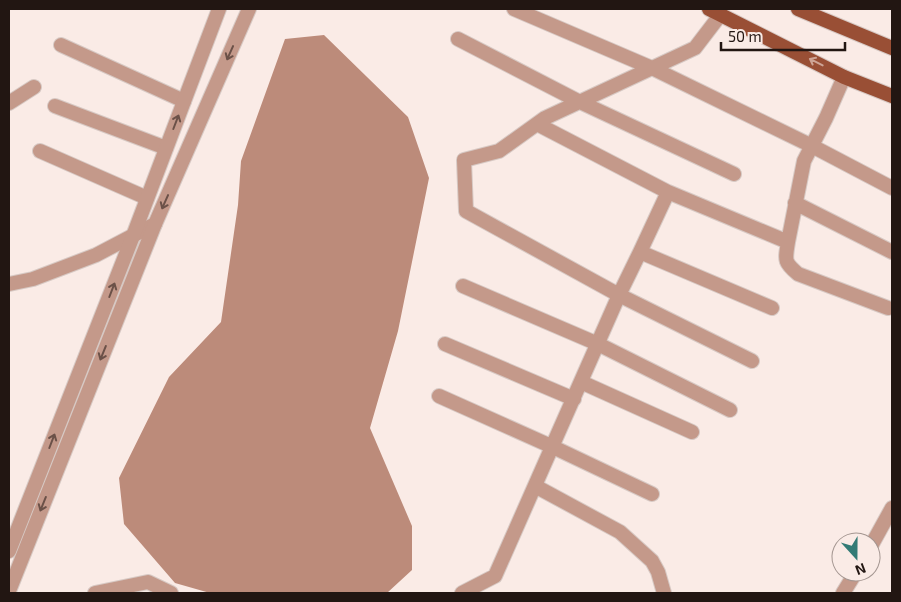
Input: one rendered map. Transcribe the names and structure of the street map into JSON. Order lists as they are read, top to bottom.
{
  "scale_bar": "50 m",
  "north": "bottom"
}
